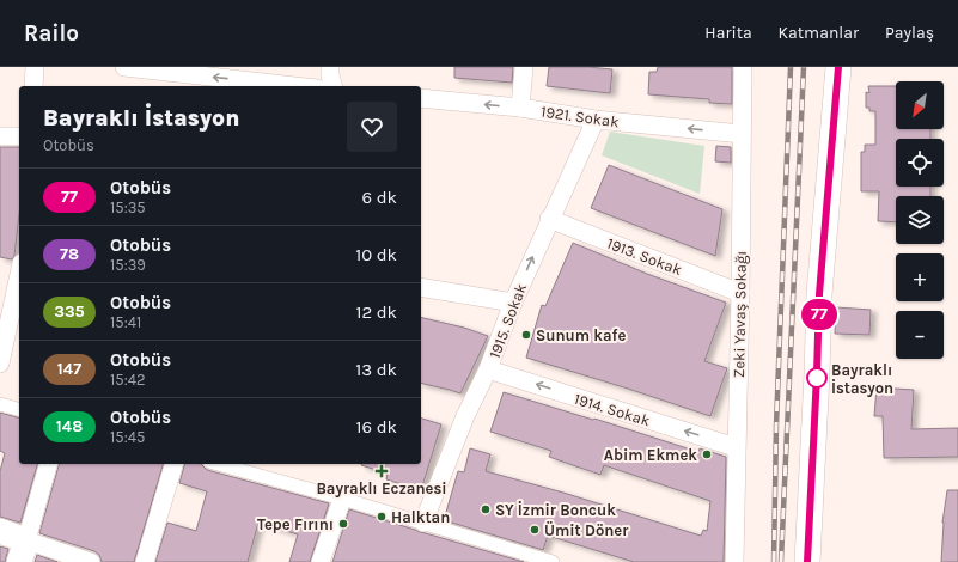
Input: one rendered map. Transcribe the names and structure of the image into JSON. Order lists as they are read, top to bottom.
{
  "streets": {
    "street": [
      "1921. Sokak",
      "1913. Sokak",
      "Zeki Yavaş Sokağı",
      "1915. Sokak",
      "1914. Sokak"
    ]
  },
  "crossings": [
    ["1921. Sokak", "Zeki Yavaş Sokağı"],
    ["1921. Sokak", "1915. Sokak"],
    ["1913. Sokak", "Zeki Yavaş Sokağı"],
    ["1913. Sokak", "1915. Sokak"],
    ["Zeki Yavaş Sokağı", "1914. Sokak"],
    ["1915. Sokak", "1914. Sokak"]
  ],
  "one_way": ["1921. Sokak", "1914. Sokak"],
  "places": {
    "other": [
      "Sunum kafe",
      "Bayraklı İstasyon",
      "Abim Ekmek",
      "SY İzmir Boncuk",
      "Halktan",
      "Tepe Fırını",
      "Ümit Döner"
    ],
    "health": ["Bayraklı Eczanesi"]
  },
  "lines": ["bus line 77"],
  "north": "bottom left",
  "page": {
    "header": "Railo",
    "nav": ["Harita", "Katmanlar", "Paylaş"],
    "on_map": "77",
    "map_buttons": ["+", "−"],
    "heading": ["Bayraklı İstasyon", "Otobüs"],
    "list": [
      {
        "mark": "77",
        "name": "Otobüs",
        "note": "15:35",
        "value": "6 dk"
      },
      {
        "mark": "78",
        "name": "Otobüs",
        "note": "15:39",
        "value": "10 dk"
      },
      {
        "mark": "335",
        "name": "Otobüs",
        "note": "15:41",
        "value": "12 dk"
      },
      {
        "mark": "147",
        "name": "Otobüs",
        "note": "15:42",
        "value": "13 dk"
      },
      {
        "mark": "148",
        "name": "Otobüs",
        "note": "15:45",
        "value": "16 dk"
      }
    ]
  }
}
